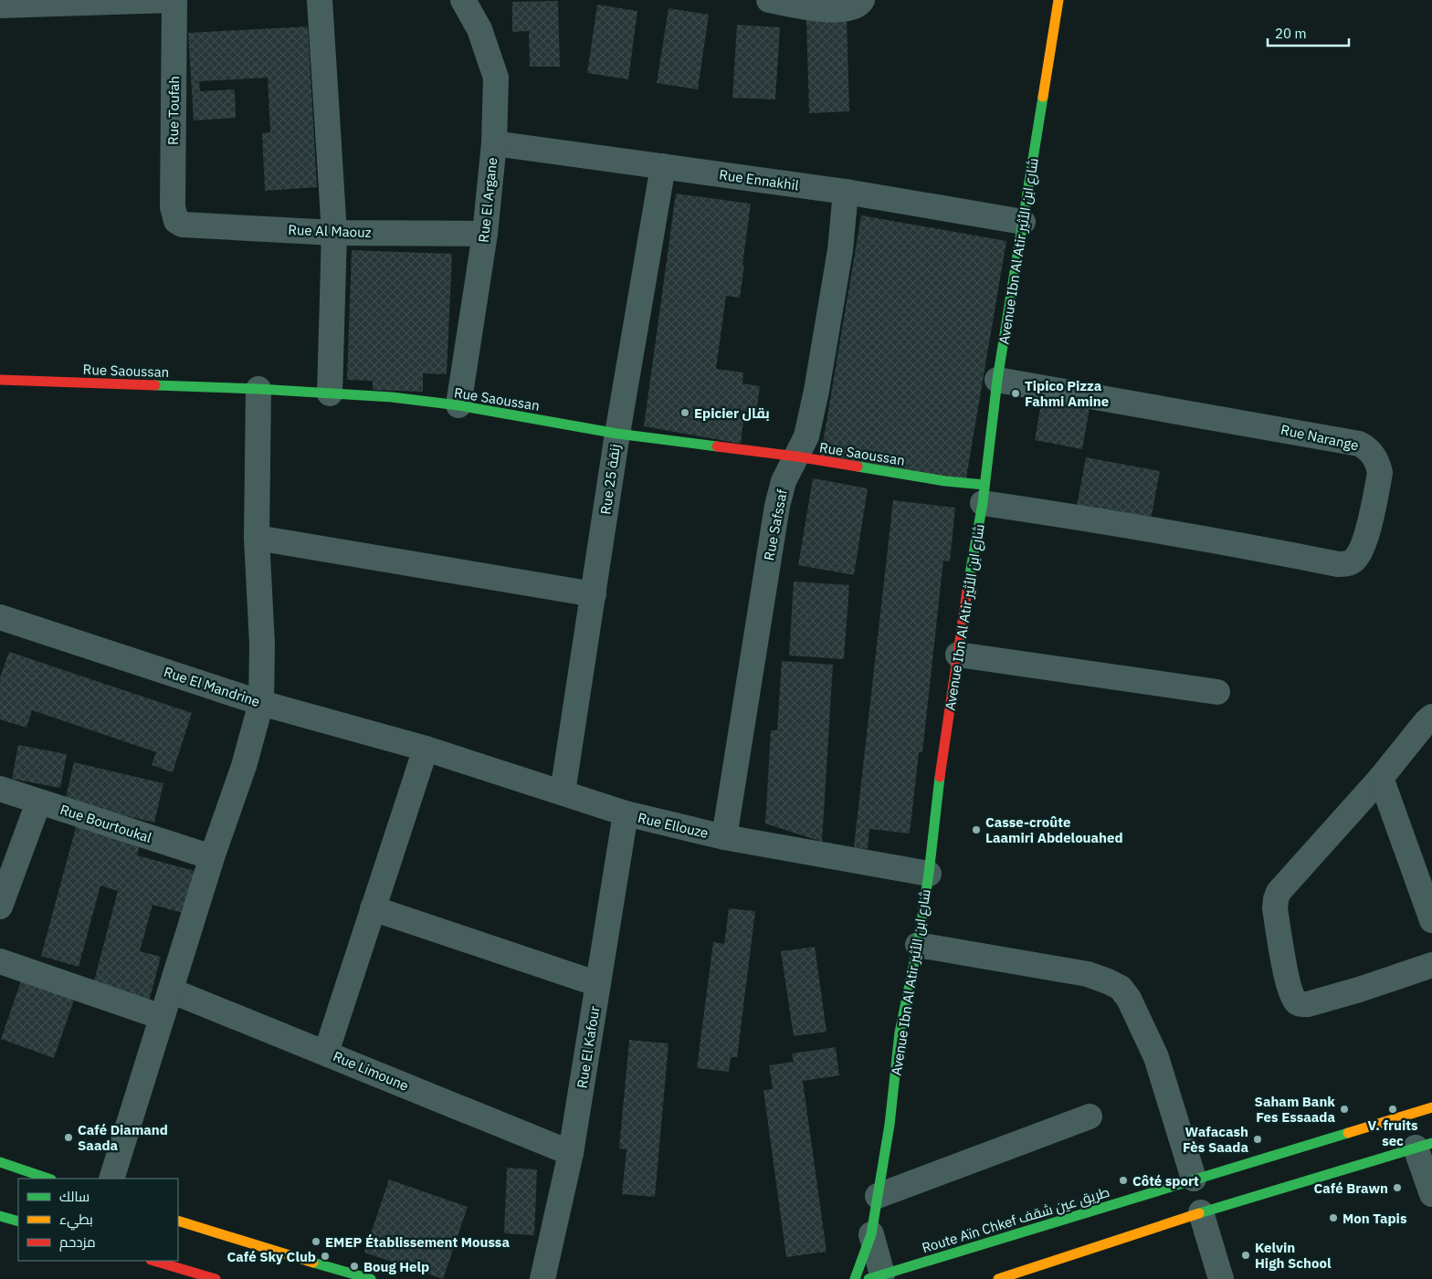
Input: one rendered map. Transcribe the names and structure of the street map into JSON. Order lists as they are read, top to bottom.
{
  "streets": {
    "street": [
      "Rue Toufah",
      "Rue Ennakhil",
      "Rue El Argane",
      "Rue Al Maouz",
      "Avenue Ibn Al Atir شارع ابن الأثير",
      "Rue Saoussan",
      "Rue Narange",
      "Rue 25 زنقة",
      "Rue Safssaf",
      "Rue El Mandrine",
      "Rue Bourtoukal",
      "Rue Ellouze",
      "Rue El Kafour",
      "Rue Limoune",
      "Route Aïn Chkef طريق عين شقف"
    ]
  },
  "crossings": [
    ["Rue Toufah", "Rue Al Maouz"],
    ["Rue Ennakhil", "Rue El Argane"],
    ["Rue Ennakhil", "Avenue Ibn Al Atir شارع ابن الأثير"],
    ["Rue Ennakhil", "Rue 25 زنقة"],
    ["Rue Ennakhil", "Rue Safssaf"],
    ["Rue El Argane", "Rue Al Maouz"],
    ["Rue El Argane", "Rue Saoussan"],
    ["Avenue Ibn Al Atir شارع ابن الأثير", "Rue Saoussan"],
    ["Avenue Ibn Al Atir شارع ابن الأثير", "Rue Narange"],
    ["Avenue Ibn Al Atir شارع ابن الأثير", "Rue Ellouze"],
    ["Avenue Ibn Al Atir شارع ابن الأثير", "Route Aïn Chkef طريق عين شقف"],
    ["Rue Saoussan", "Rue Narange"],
    ["Rue Saoussan", "Rue 25 زنقة"],
    ["Rue Saoussan", "Rue Safssaf"],
    ["Rue 25 زنقة", "Rue Ellouze"],
    ["Rue Safssaf", "Rue Ellouze"],
    ["Rue El Mandrine", "Rue Ellouze"],
    ["Rue Ellouze", "Rue El Kafour"],
    ["Rue El Kafour", "Rue Limoune"]
  ],
  "places": [
    "Tipico Pizza Fahmi Amine",
    "Epicier بقال",
    "Casse-croûte Laamiri Abdelouahed",
    "Saham Bank Fes Essaada",
    "V. fruits sec",
    "Café Diamand Saada",
    "Wafacash Fès Saada",
    "Côté sport",
    "Café Brawn",
    "Mon Tapis",
    "EMEP Établissement Moussa",
    "Kelvin High School",
    "Café Sky Club",
    "Boug Help"
  ],
  "legend": ["سالك", "بطيء", "مزدحم"],
  "scale_bar": "20 m"
}
